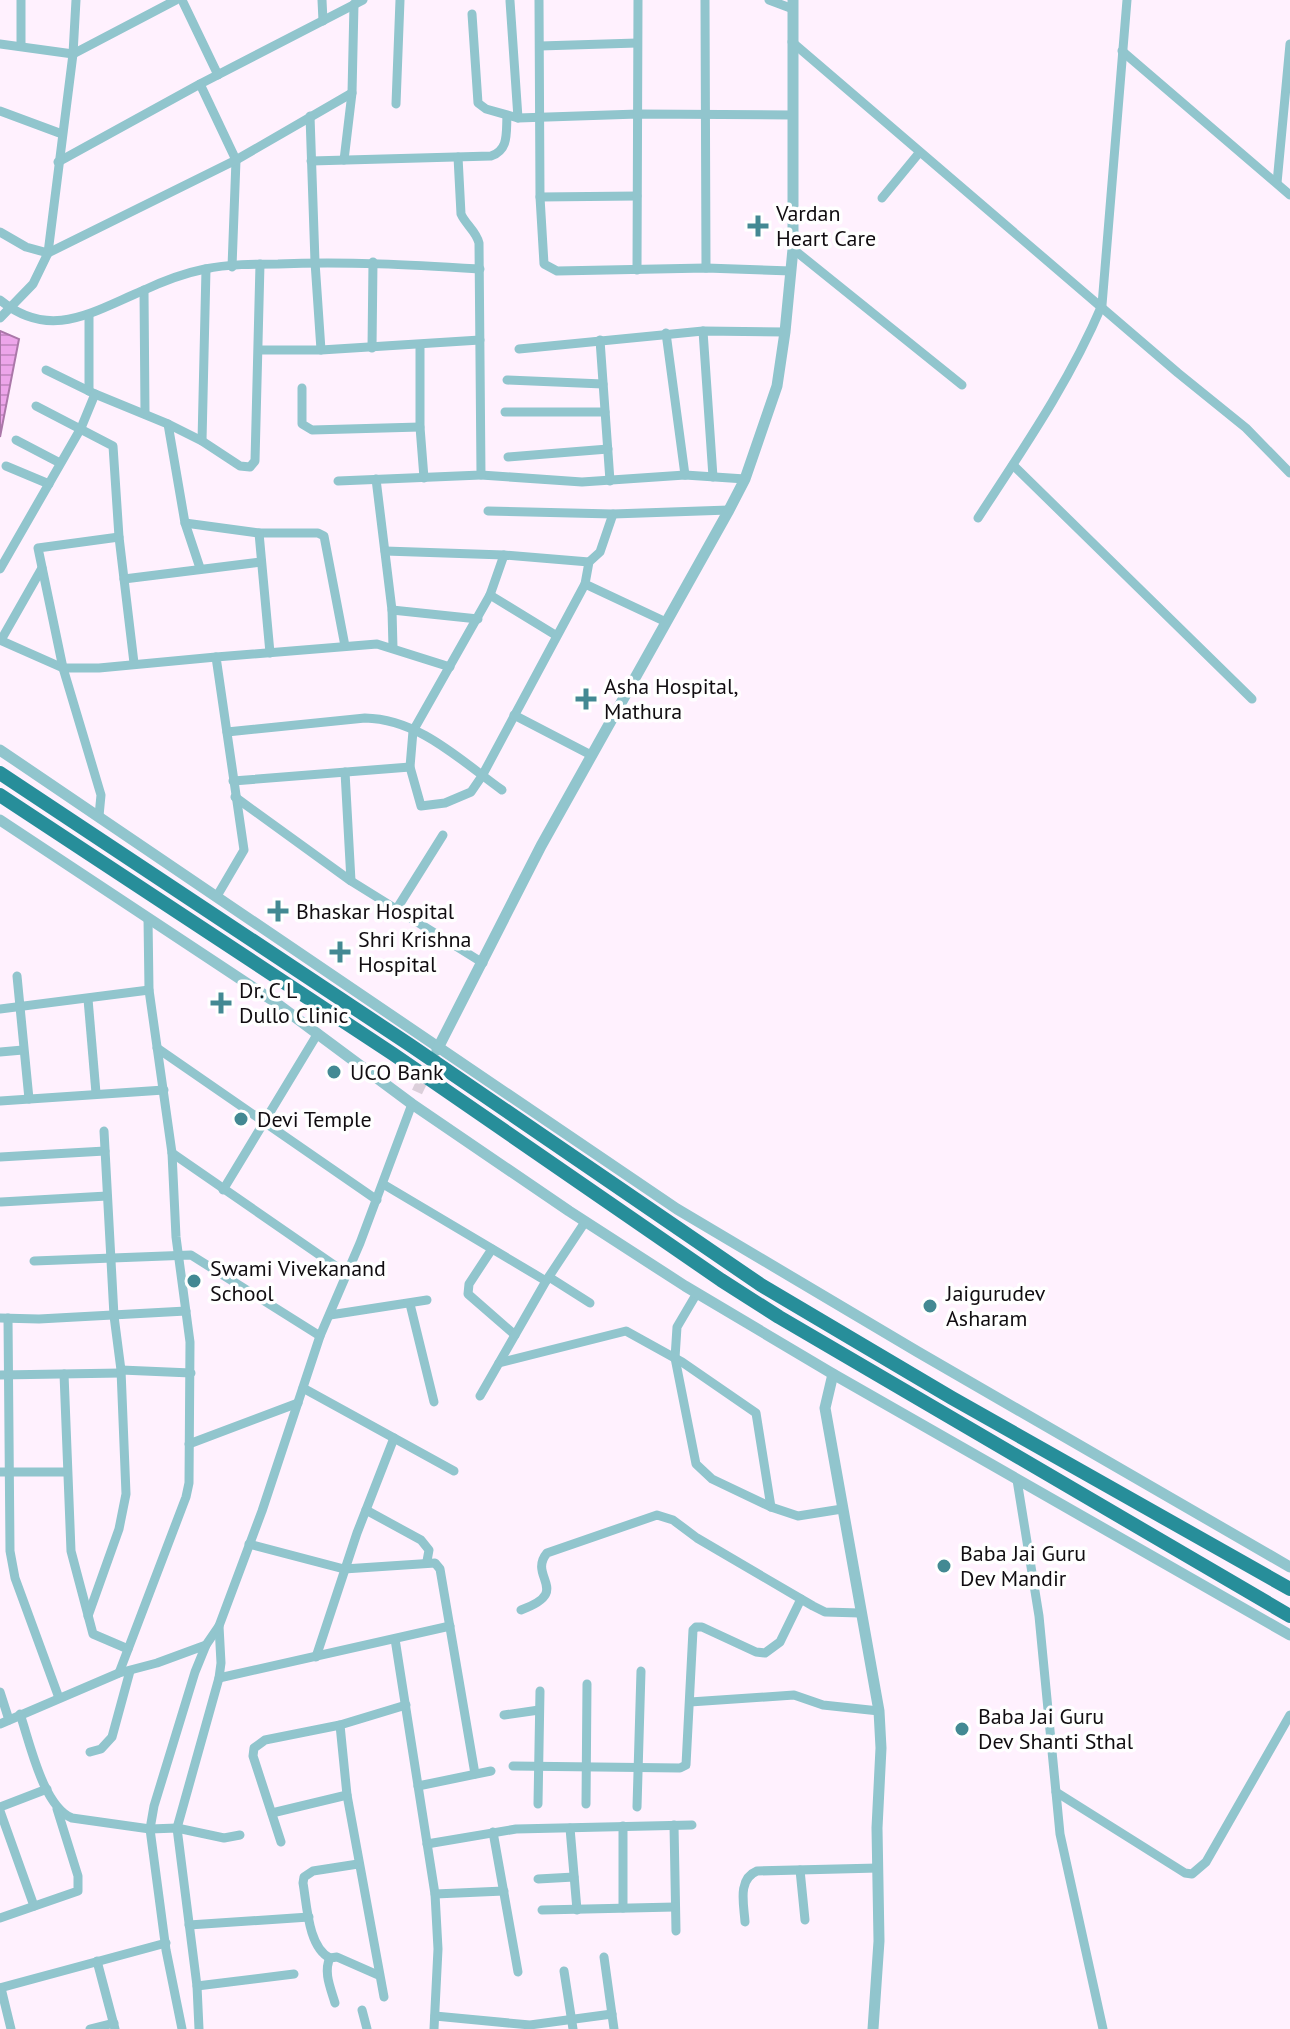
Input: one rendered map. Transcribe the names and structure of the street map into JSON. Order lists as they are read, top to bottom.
{
  "places": {
    "health": [
      "Vardan Heart Care",
      "Asha Hospital, Mathura",
      "Bhaskar Hospital",
      "Shri Krishna Hospital",
      "Dr. C L Dullo Clinic"
    ],
    "other": [
      "UCO Bank",
      "Devi Temple",
      "Swami Vivekanand School",
      "Jaigurudev Asharam",
      "Baba Jai Guru Dev Mandir",
      "Baba Jai Guru Dev Shanti Sthal"
    ]
  }
}
